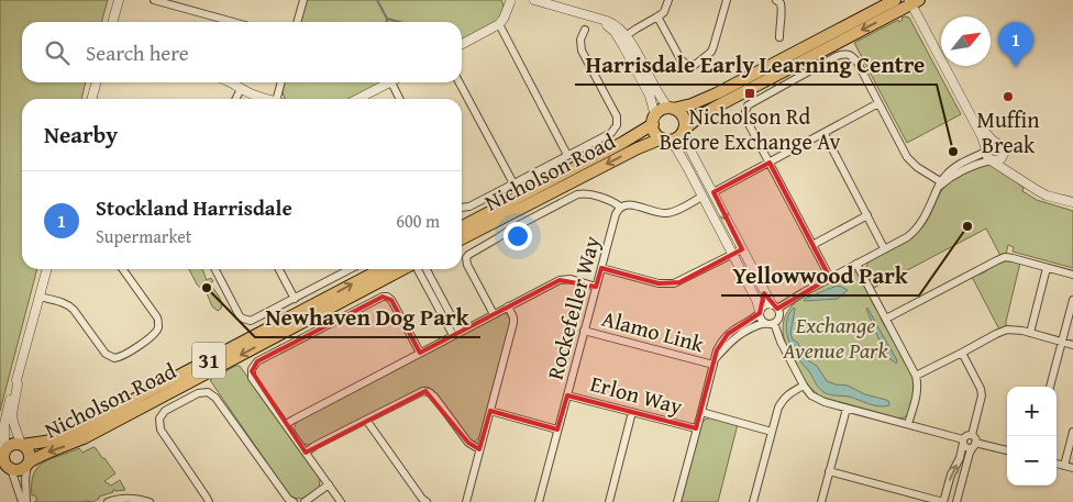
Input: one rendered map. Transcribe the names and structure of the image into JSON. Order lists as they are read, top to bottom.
{
  "streets": {
    "main road": ["Nicholson Road", "31"],
    "street": ["Rockefeller Way", "Alamo Link", "Erlon Way"]
  },
  "crossings": [
    ["Nicholson Road", "31"],
    ["Rockefeller Way", "Alamo Link"],
    ["Rockefeller Way", "Erlon Way"]
  ],
  "parks": ["Exchange Avenue Park"],
  "places": {
    "transit": ["Nicholson Rd Before Exchange Av"],
    "other": [
      "Muffin Break",
      "Harrisdale Early Learning Centre",
      "Yellowwood Park",
      "Newhaven Dog Park"
    ]
  },
  "north": "top right",
  "page": {
    "pins": "1",
    "search": "Search here",
    "heading": "Nearby",
    "list": [
      {
        "mark": "1",
        "name": "Stockland Harrisdale",
        "note": "Supermarket",
        "value": "600 m"
      }
    ],
    "map_buttons": ["+", "−"]
  }
}
